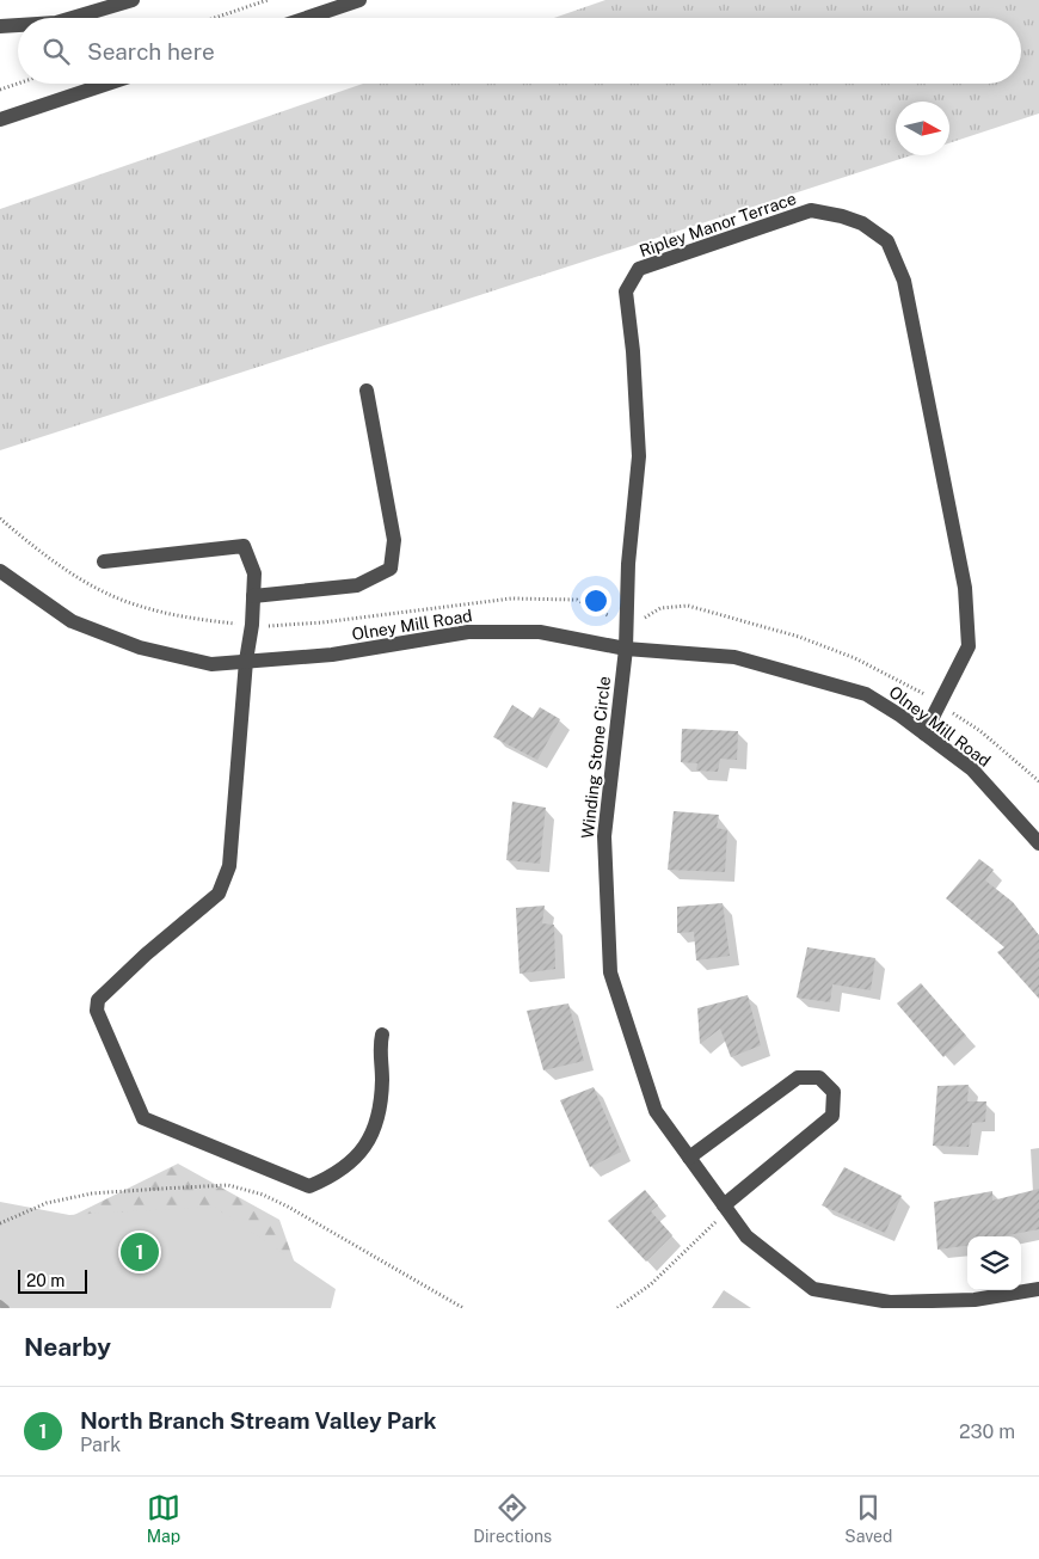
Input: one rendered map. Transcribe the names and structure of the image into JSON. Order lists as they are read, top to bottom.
{
  "streets": {
    "street": ["Ripley Manor Terrace", "Olney Mill Road", "Winding Stone Circle"]
  },
  "crossings": [
    ["Ripley Manor Terrace", "Olney Mill Road"],
    ["Ripley Manor Terrace", "Winding Stone Circle"],
    ["Olney Mill Road", "Winding Stone Circle"]
  ],
  "scale_bar": "20 m",
  "north": "right",
  "page": {
    "search": "Search here",
    "pins": "1",
    "scale": "20 m",
    "heading": "Nearby",
    "list": [
      {
        "mark": "1",
        "name": "North Branch Stream Valley Park",
        "note": "Park",
        "value": "230 m"
      }
    ],
    "nav": ["Map", "Directions", "Saved"]
  }
}
